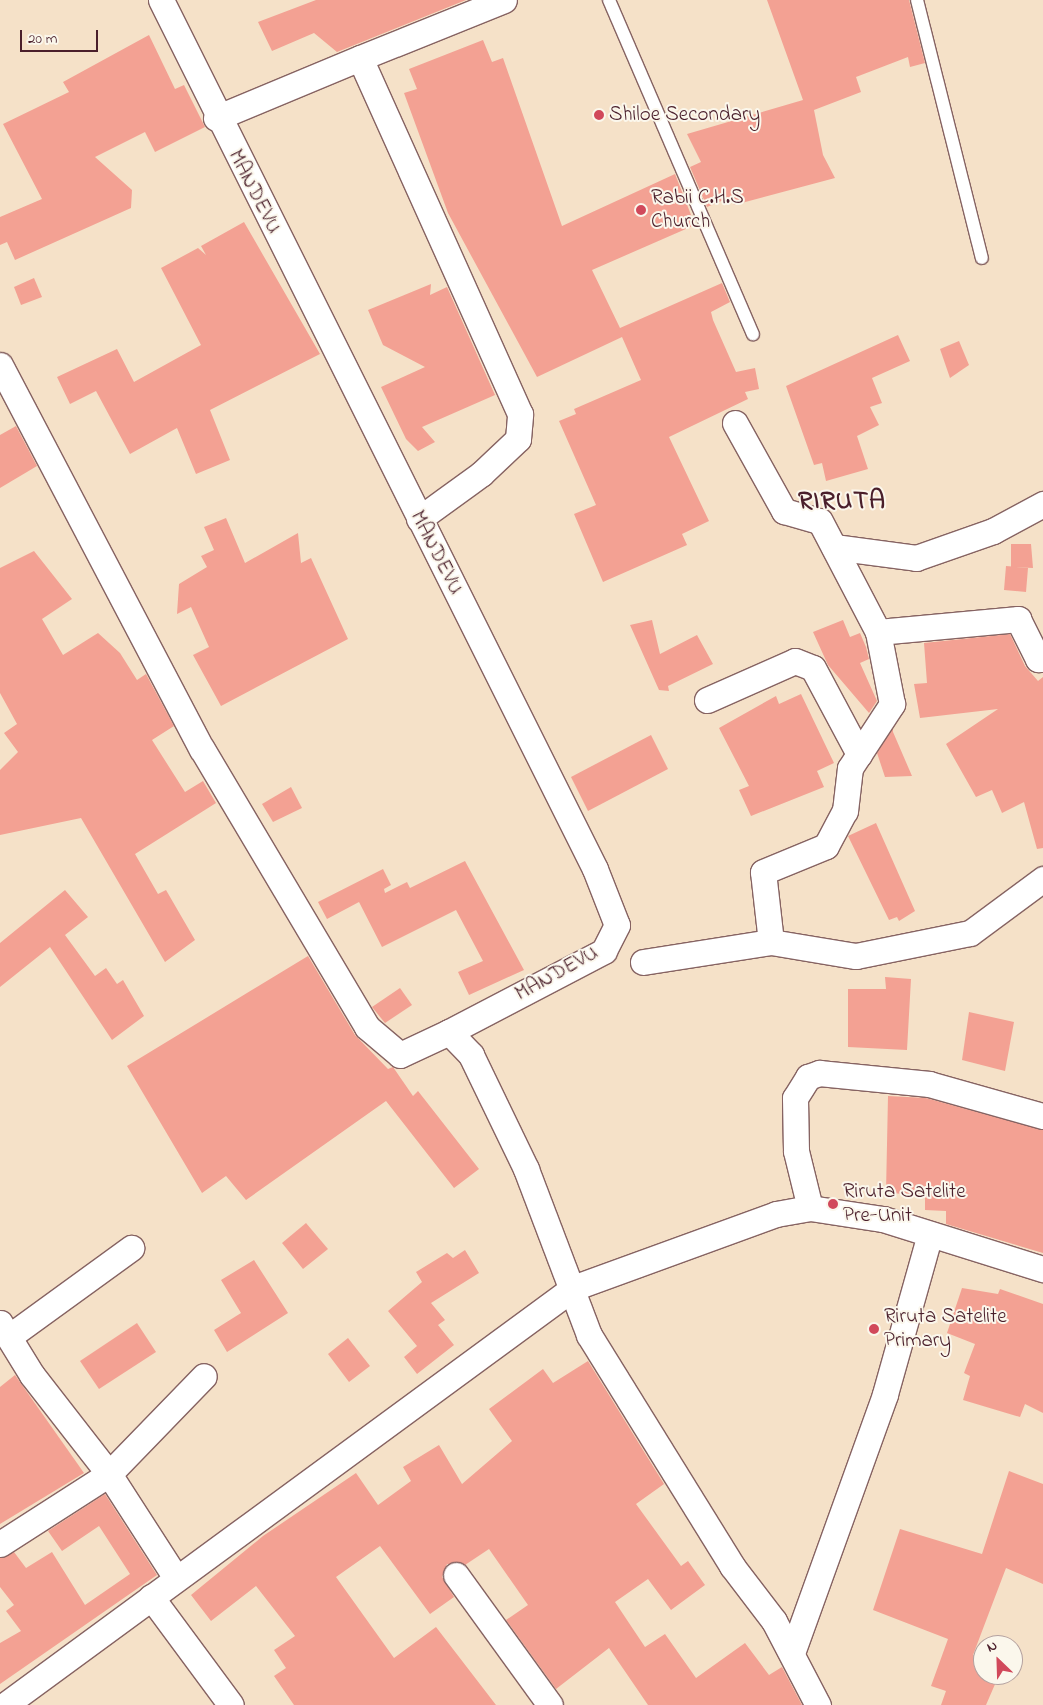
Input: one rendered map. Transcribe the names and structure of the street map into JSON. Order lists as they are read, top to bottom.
{
  "streets": {
    "street": ["MANDEVU"]
  },
  "districts": ["RIRUTA"],
  "places": [
    "Shiloe Secondary",
    "Rabii C.H.S Church",
    "Riruta Satelite Pre-Unit",
    "Riruta Satelite Primary"
  ],
  "scale_bar": "20 m",
  "north": "top left"
}
